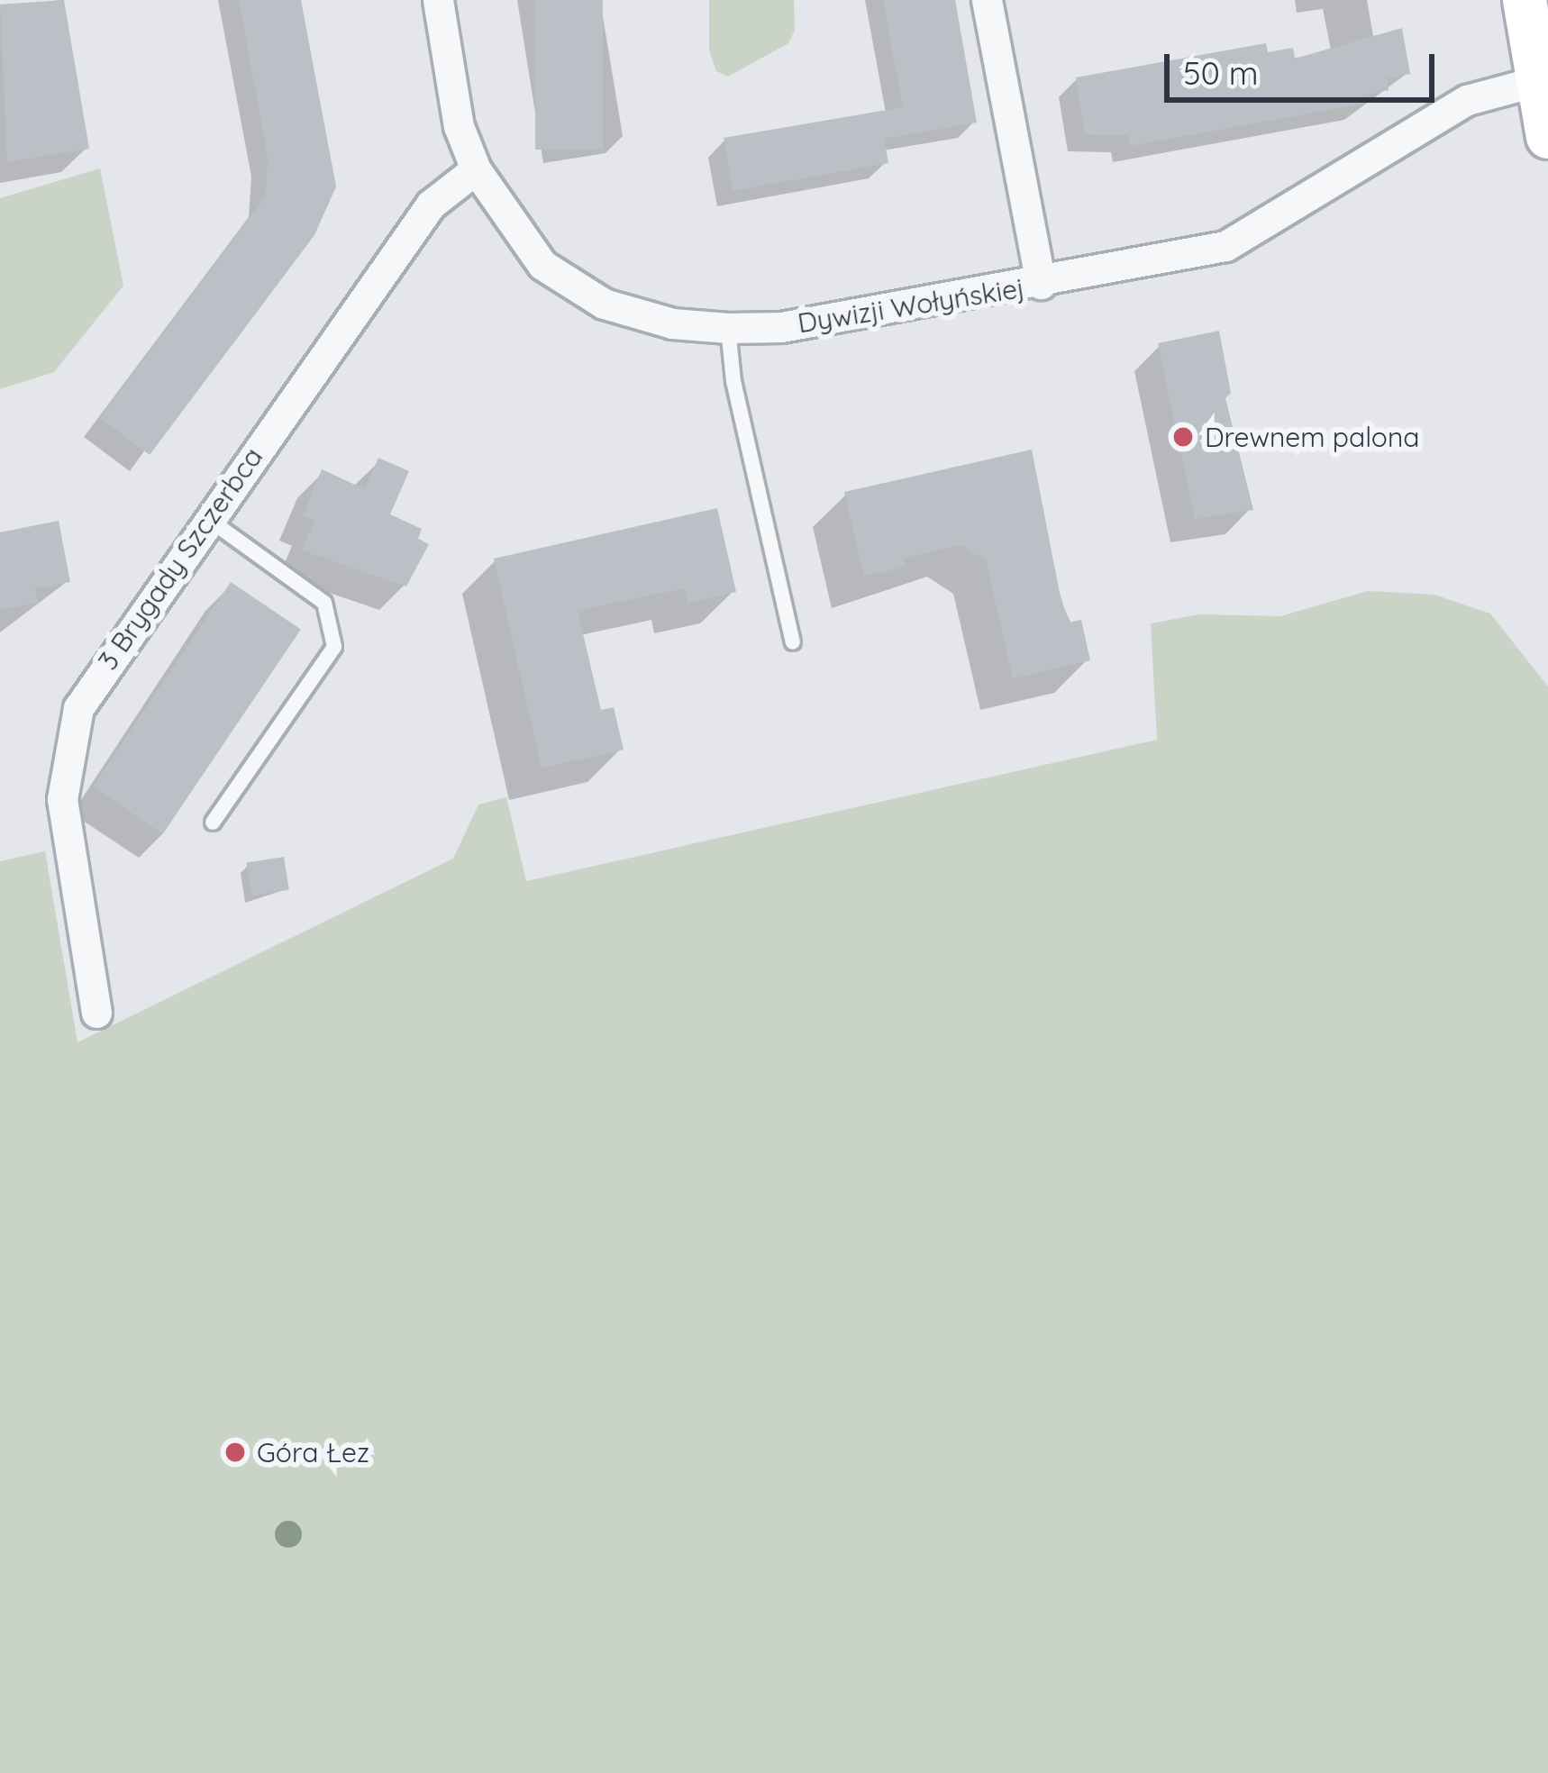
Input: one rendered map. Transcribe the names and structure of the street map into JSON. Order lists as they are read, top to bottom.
{
  "streets": {
    "street": ["Dywizji Wołyńskiej", "3 Brygady Szczerbca"]
  },
  "crossings": [
    ["Dywizji Wołyńskiej", "3 Brygady Szczerbca"]
  ],
  "places": ["Drewnem palona", "Góra Łez"],
  "scale_bar": "50 m"
}
